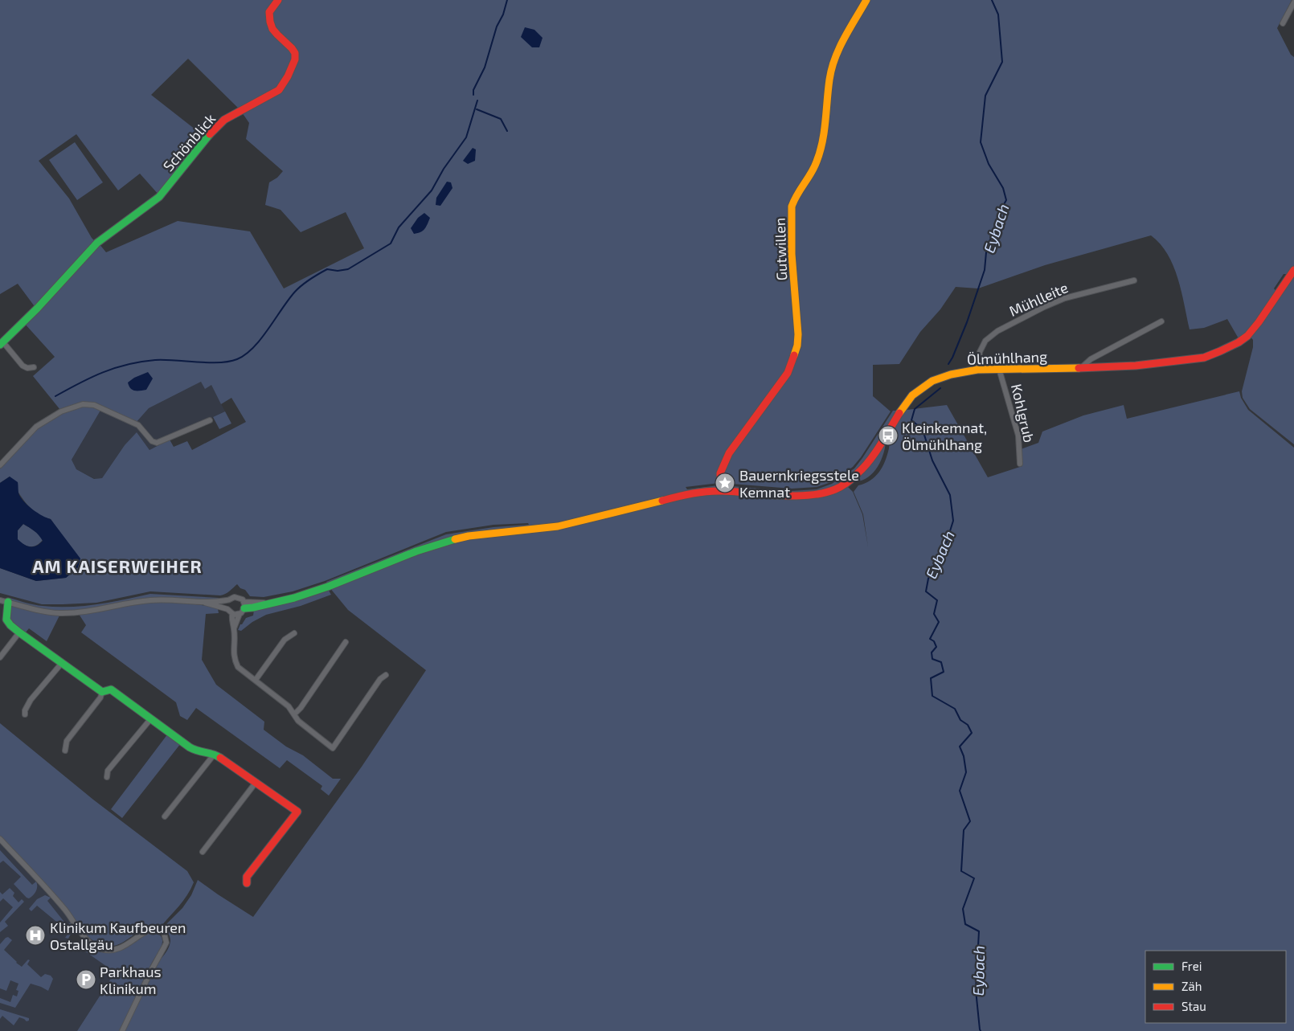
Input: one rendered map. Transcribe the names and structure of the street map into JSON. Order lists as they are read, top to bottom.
{
  "streets": {
    "street": [
      "Schönblick",
      "Gutwillen",
      "Mühlleite",
      "Ölmühlhang",
      "Kohlgrub"
    ]
  },
  "crossings": [
    ["Gutwillen", "Ölmühlhang"],
    ["Mühlleite", "Ölmühlhang"],
    ["Ölmühlhang", "Kohlgrub"]
  ],
  "districts": ["AM KAISERWEIHER"],
  "water": ["Eybach"],
  "places": {
    "bus stop": ["Kleinkemnat, Ölmühlhang"],
    "place": ["Bauernkriegsstele Kemnat"],
    "hospital": ["Klinikum Kaufbeuren Ostallgäu"],
    "parking": ["Parkhaus Klinikum"]
  },
  "legend": ["Frei", "Zäh", "Stau"]
}
